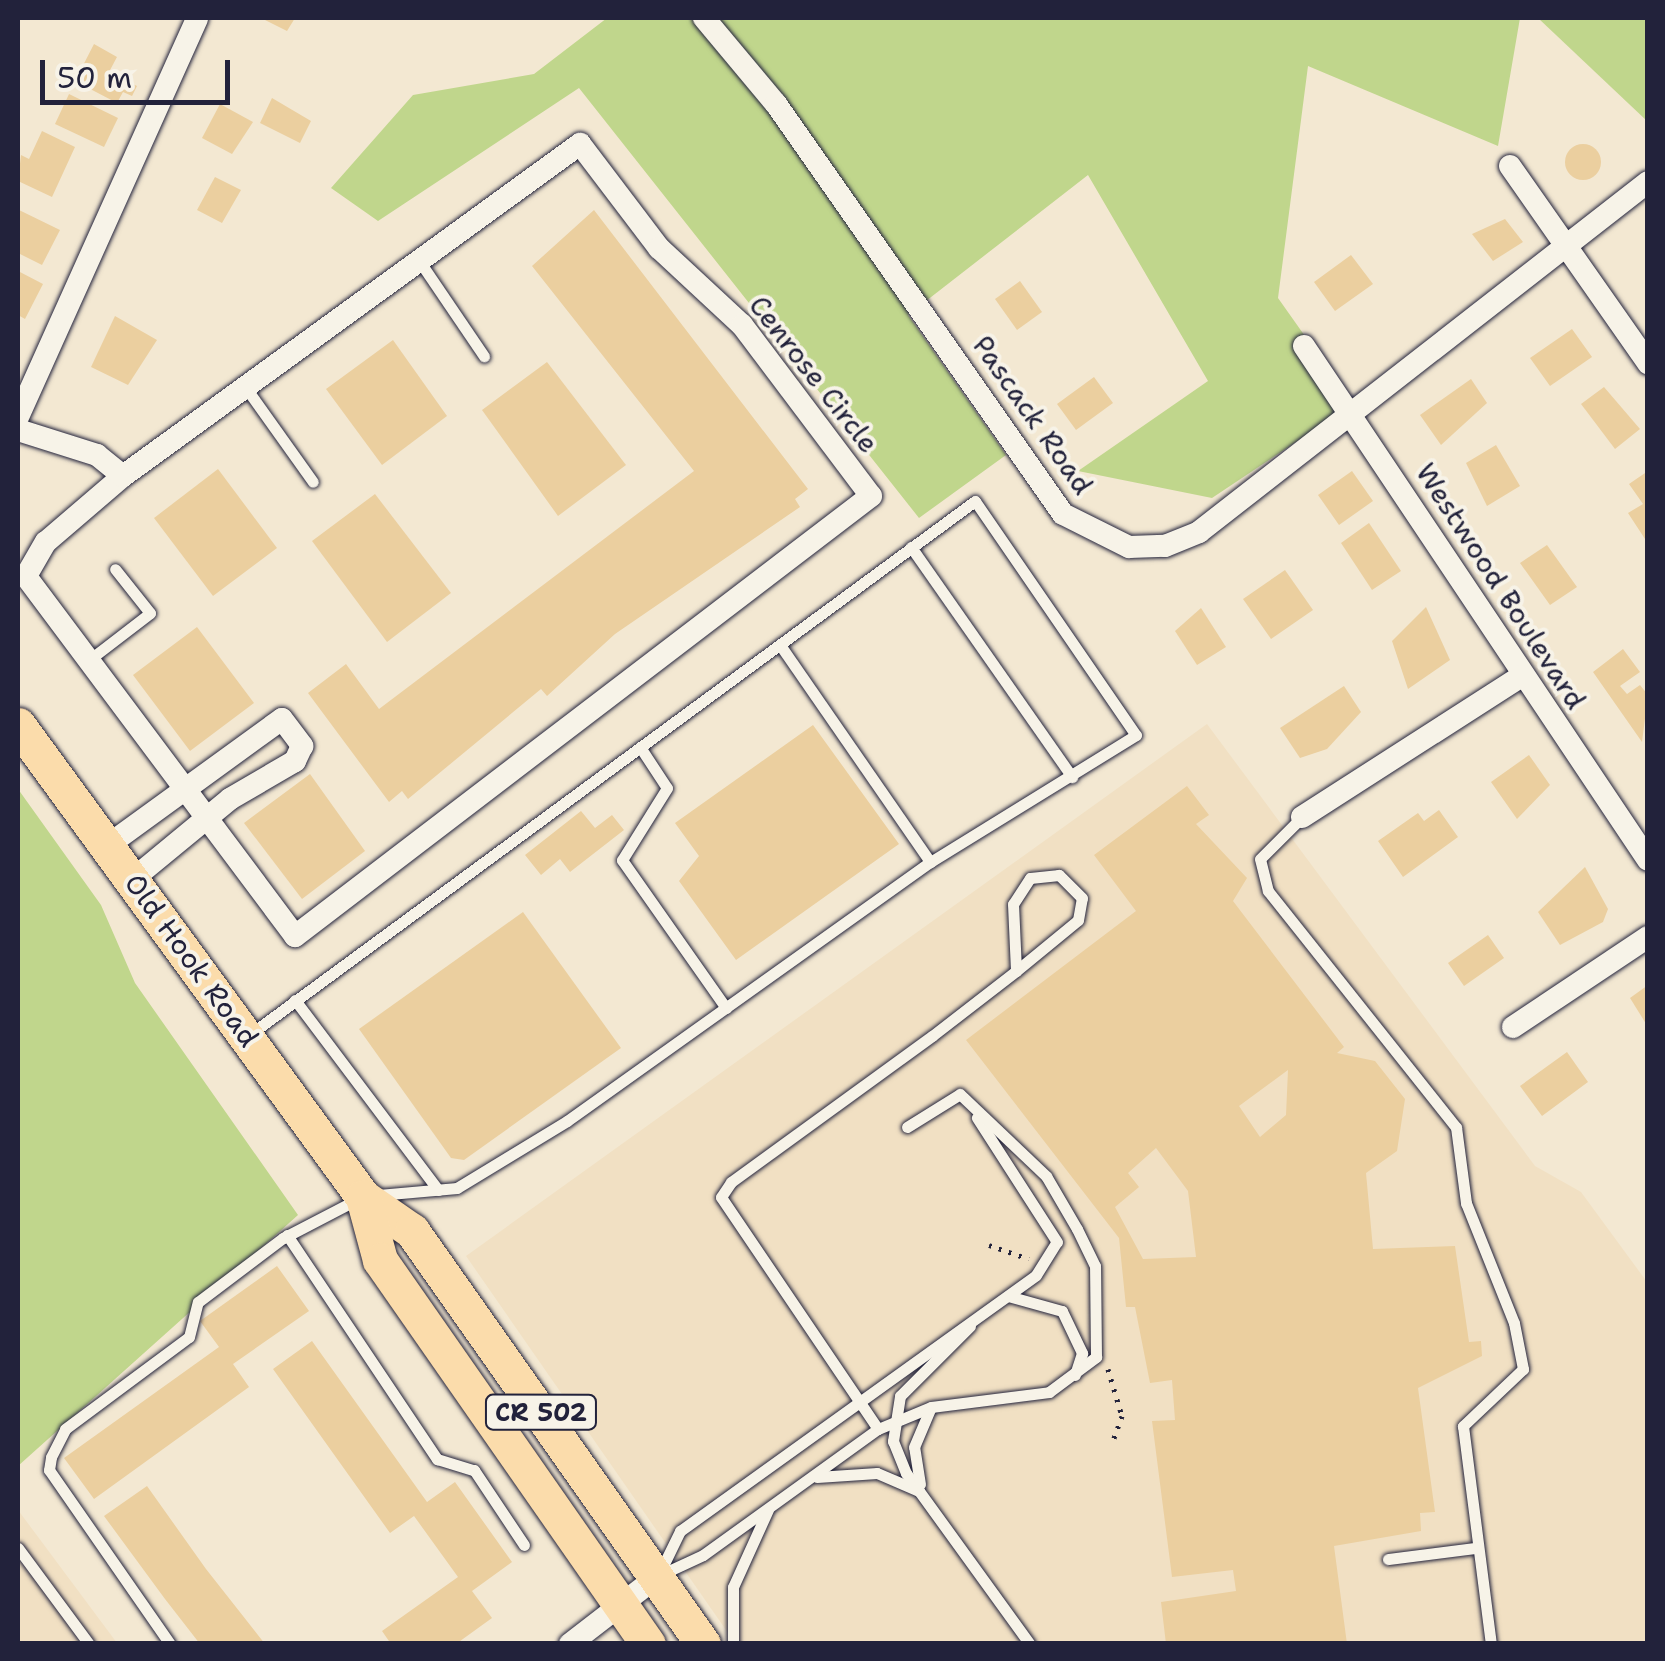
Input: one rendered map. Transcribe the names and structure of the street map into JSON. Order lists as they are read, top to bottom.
{
  "streets": {
    "main road": ["Old Hook Road", "CR 502"],
    "street": ["Cenrose Circle", "Pascack Road", "Westwood Boulevard"]
  },
  "crossings": [
    ["Pascack Road", "Westwood Boulevard"]
  ],
  "scale_bar": "50 m"
}
